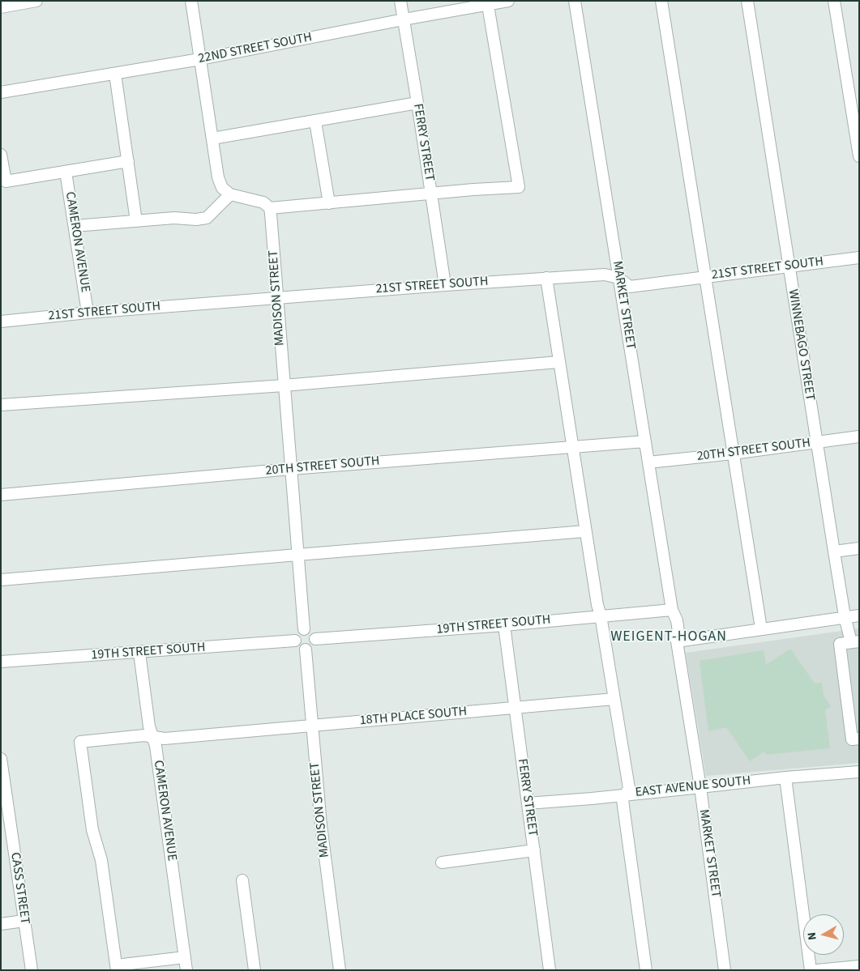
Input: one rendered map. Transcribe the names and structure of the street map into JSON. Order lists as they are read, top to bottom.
{
  "streets": {
    "street": [
      "22ND STREET SOUTH",
      "FERRY STREET",
      "CAMERON AVENUE",
      "21ST STREET SOUTH",
      "MADISON STREET",
      "MARKET STREET",
      "WINNEBAGO STREET",
      "20TH STREET SOUTH",
      "19TH STREET SOUTH",
      "18TH PLACE SOUTH",
      "EAST AVENUE SOUTH",
      "CASS STREET"
    ]
  },
  "crossings": [
    ["22ND STREET SOUTH", "FERRY STREET"],
    ["FERRY STREET", "21ST STREET SOUTH"],
    ["FERRY STREET", "19TH STREET SOUTH"],
    ["FERRY STREET", "18TH PLACE SOUTH"],
    ["FERRY STREET", "EAST AVENUE SOUTH"],
    ["CAMERON AVENUE", "21ST STREET SOUTH"],
    ["CAMERON AVENUE", "19TH STREET SOUTH"],
    ["CAMERON AVENUE", "18TH PLACE SOUTH"],
    ["21ST STREET SOUTH", "MADISON STREET"],
    ["21ST STREET SOUTH", "MARKET STREET"],
    ["21ST STREET SOUTH", "WINNEBAGO STREET"],
    ["MADISON STREET", "20TH STREET SOUTH"],
    ["MADISON STREET", "19TH STREET SOUTH"],
    ["MADISON STREET", "18TH PLACE SOUTH"],
    ["MARKET STREET", "20TH STREET SOUTH"],
    ["MARKET STREET", "19TH STREET SOUTH"],
    ["MARKET STREET", "EAST AVENUE SOUTH"],
    ["WINNEBAGO STREET", "20TH STREET SOUTH"]
  ],
  "districts": ["WEIGENT-HOGAN"],
  "north": "left"
}
